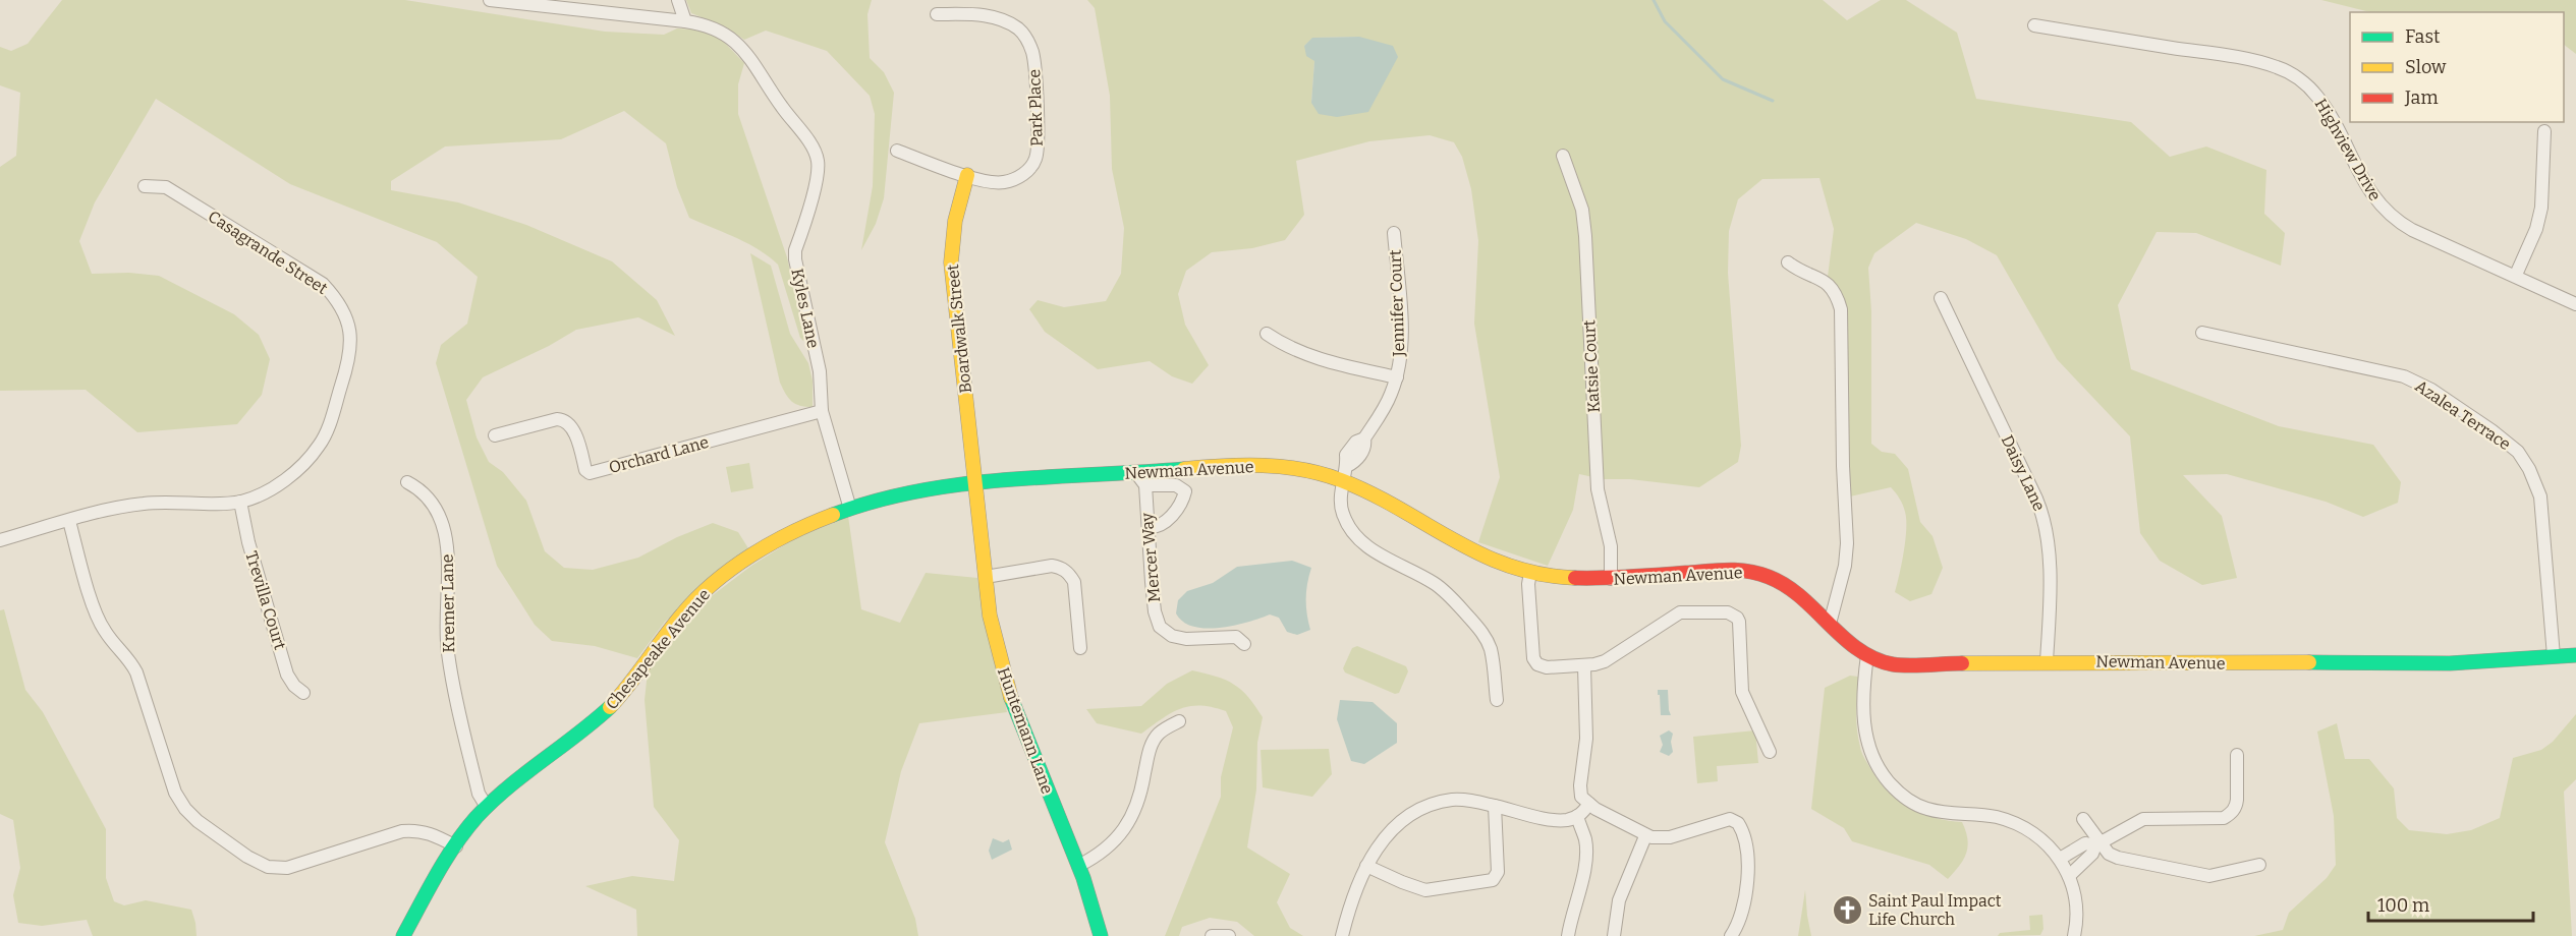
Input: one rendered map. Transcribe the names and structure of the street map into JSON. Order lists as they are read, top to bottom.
{
  "streets": {
    "street": [
      "Park Place",
      "Highview Drive",
      "Casagrande Street",
      "Jennifer Court",
      "Kyles Lane",
      "Boardwalk Street",
      "Katsie Court",
      "Azalea Terrace",
      "Orchard Lane",
      "Newman Avenue",
      "Daisy Lane",
      "Mercer Way",
      "Trevilla Court",
      "Kremer Lane",
      "Chesapeake Avenue",
      "Huntemann Lane"
    ]
  },
  "crossings": [
    ["Park Place", "Boardwalk Street"],
    ["Casagrande Street", "Trevilla Court"],
    ["Jennifer Court", "Newman Avenue"],
    ["Kyles Lane", "Orchard Lane"],
    ["Kyles Lane", "Newman Avenue"],
    ["Kyles Lane", "Chesapeake Avenue"],
    ["Boardwalk Street", "Newman Avenue"],
    ["Boardwalk Street", "Huntemann Lane"],
    ["Katsie Court", "Newman Avenue"],
    ["Azalea Terrace", "Newman Avenue"],
    ["Newman Avenue", "Daisy Lane"],
    ["Newman Avenue", "Chesapeake Avenue"],
    ["Newman Avenue", "Huntemann Lane"],
    ["Kremer Lane", "Chesapeake Avenue"]
  ],
  "places": {
    "church": ["Saint Paul Impact Life Church"]
  },
  "legend": ["Fast", "Slow", "Jam"],
  "scale_bar": "100 m"
}
